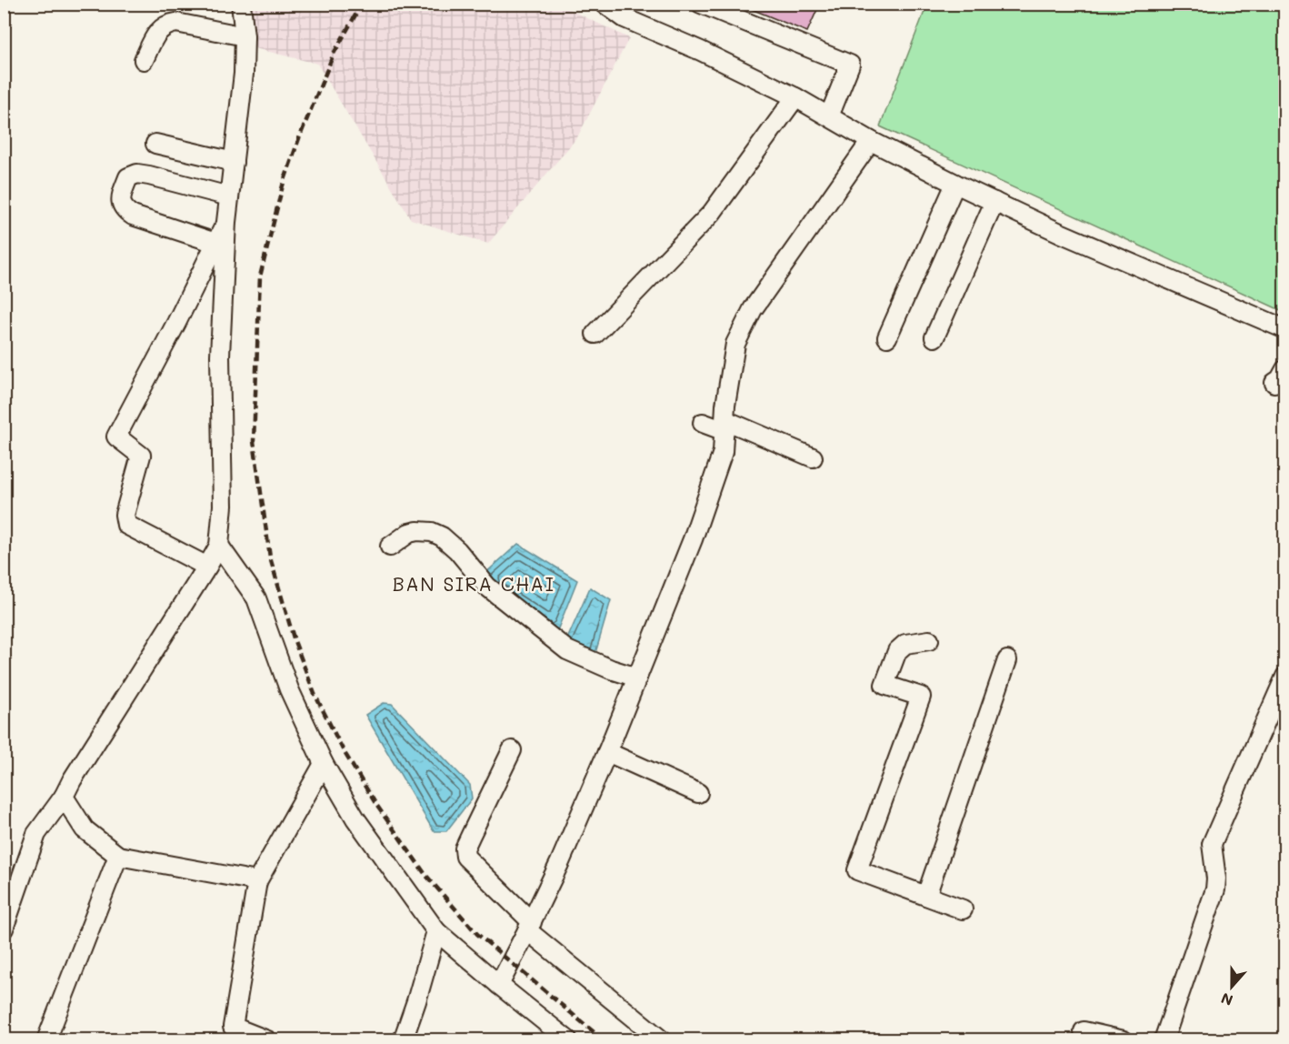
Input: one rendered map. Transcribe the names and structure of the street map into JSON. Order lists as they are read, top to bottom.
{
  "districts": ["BAN SIRA CHAI"],
  "north": "bottom"
}
